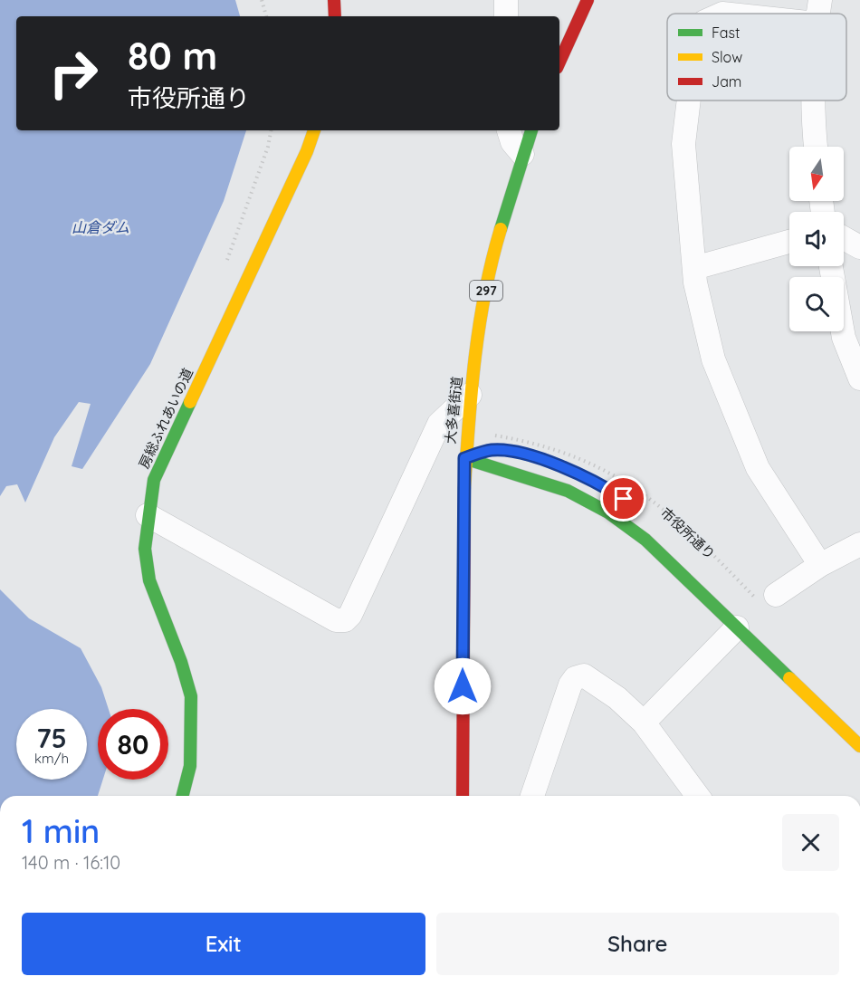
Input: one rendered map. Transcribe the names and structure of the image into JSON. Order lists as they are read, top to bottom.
{
  "streets": {
    "main road": ["297", "大多喜街道", "房総ふれあいの道"]
  },
  "water": ["山倉ダム"],
  "legend": ["Fast", "Slow", "Jam"],
  "north": "bottom",
  "page": {
    "turn": ["80 m", "市役所通り"],
    "speed": "75 km/h",
    "limit": "80",
    "heading": ["1 min", "140 m · 16:10"],
    "buttons": ["Exit", "Share"]
  }
}
